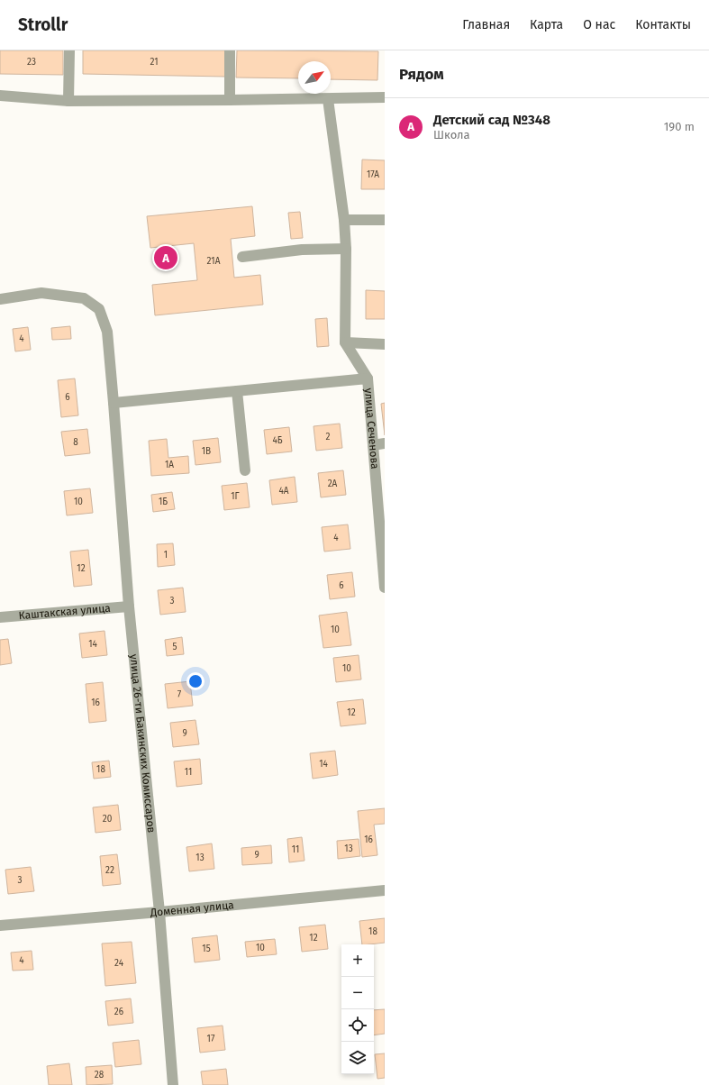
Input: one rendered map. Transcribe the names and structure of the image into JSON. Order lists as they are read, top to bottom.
{
  "streets": {
    "street": [
      "улица Сеченова",
      "Каштакская улица",
      "улица 26-ти Бакинских Комиссаров",
      "Доменная улица"
    ]
  },
  "crossings": [
    ["Каштакская улица", "улица 26-ти Бакинских Комиссаров"],
    ["улица 26-ти Бакинских Комиссаров", "Доменная улица"]
  ],
  "house_numbers": [
    "23",
    "21",
    "17А",
    "21А",
    "4",
    "6",
    "2",
    "4Б",
    "8",
    "1В",
    "1А",
    "2А",
    "4А",
    "1Г",
    "10",
    "1Б",
    "4",
    "1",
    "12",
    "6",
    "3",
    "10",
    "14",
    "5",
    "10",
    "7",
    "16",
    "12",
    "9",
    "14",
    "18",
    "11",
    "20",
    "16",
    "13",
    "11",
    "9",
    "13",
    "22",
    "3",
    "18",
    "12",
    "10",
    "15",
    "4",
    "24",
    "26",
    "17",
    "28"
  ],
  "north": "top right",
  "page": {
    "header": "Strollr",
    "nav": [
      "Главная",
      "Карта",
      "О нас",
      "Контакты"
    ],
    "heading": "Рядом",
    "list": [
      {
        "mark": "A",
        "name": "Детский сад №348",
        "note": "Школа",
        "value": "190 m"
      }
    ],
    "pins": "A",
    "map_buttons": ["+", "−"]
  }
}
